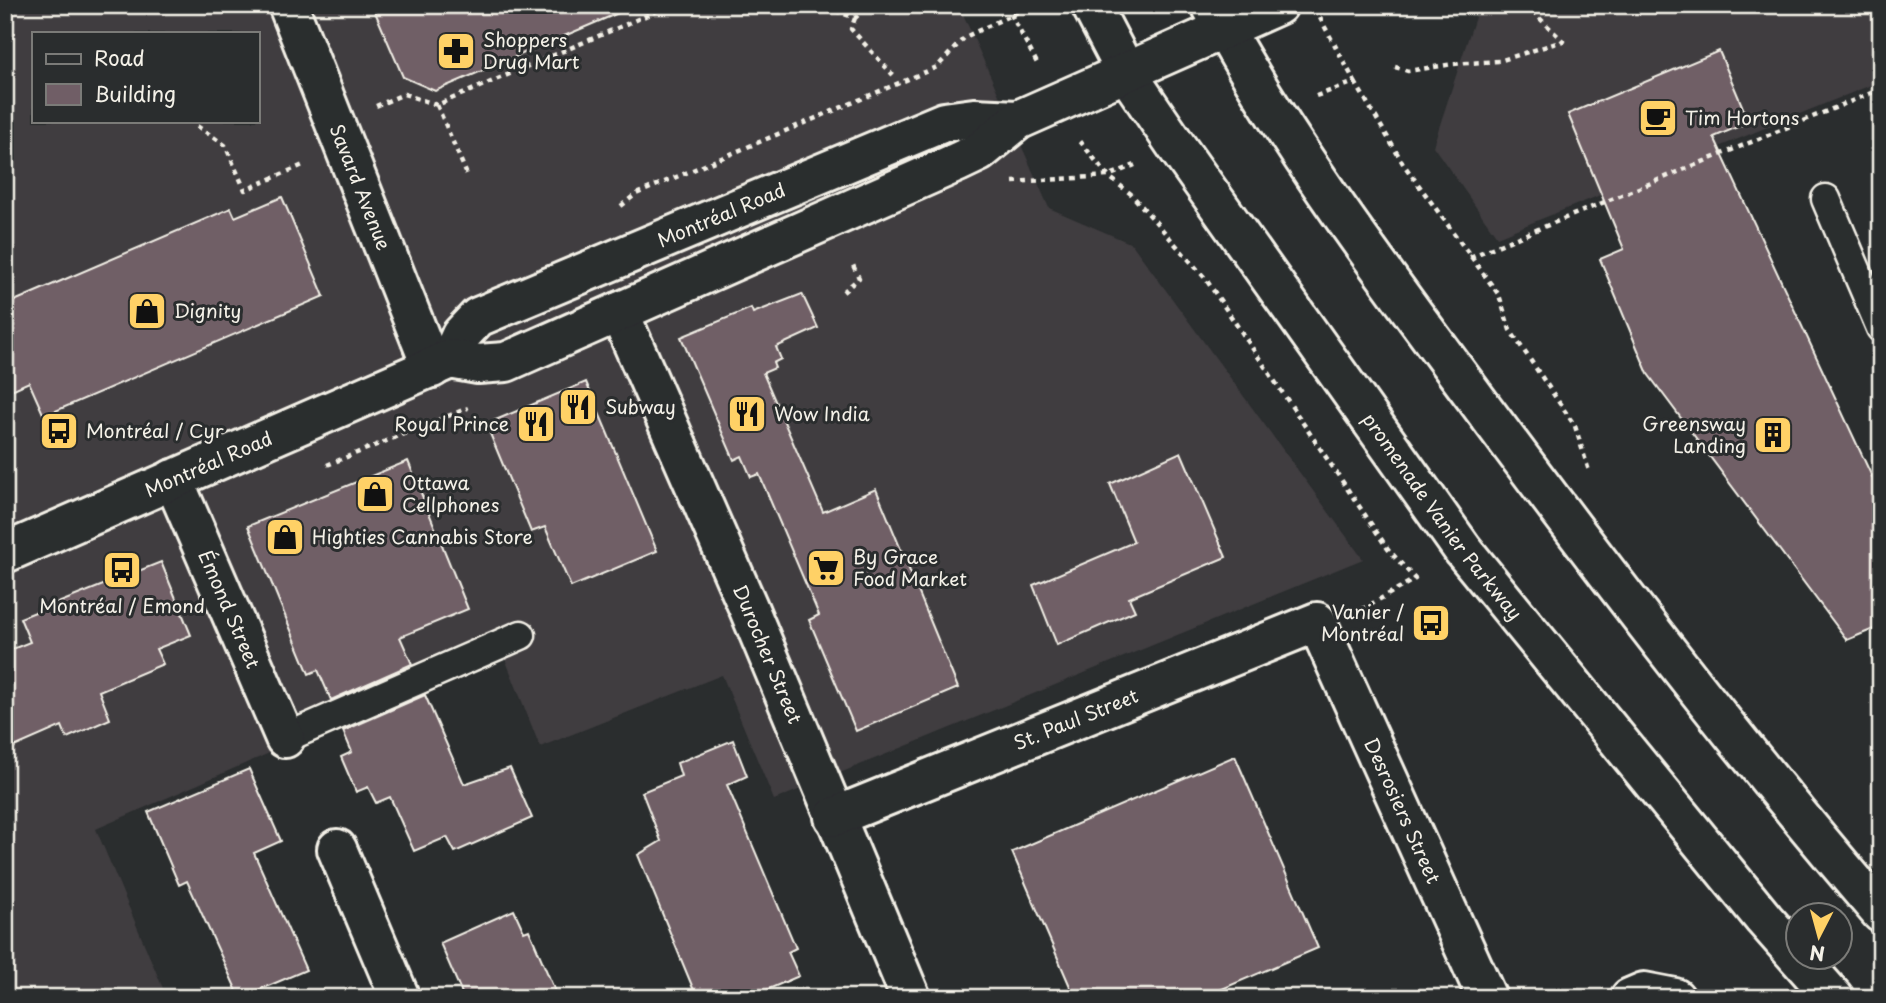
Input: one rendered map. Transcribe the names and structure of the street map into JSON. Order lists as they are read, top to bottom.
{
  "streets": {
    "main road": [
      "Savard Avenue",
      "Montréal Road",
      "promenade Vanier Parkway",
      "Émond Street",
      "Durocher Street",
      "St. Paul Street",
      "Desrosiers Street"
    ]
  },
  "crossings": [
    ["Savard Avenue", "Montréal Road"],
    ["Montréal Road", "promenade Vanier Parkway"],
    ["Montréal Road", "Émond Street"],
    ["Montréal Road", "Durocher Street"],
    ["Durocher Street", "St. Paul Street"],
    ["St. Paul Street", "Desrosiers Street"]
  ],
  "places": {
    "pharmacy": ["Shoppers Drug Mart"],
    "cafe": ["Tim Hortons"],
    "shop": ["Dignity", "Ottawa Cellphones", "Highties Cannabis Store"],
    "restaurant": ["Subway", "Wow India", "Royal Prince"],
    "bus stop": ["Montréal / Cyr", "Montréal / Emond", "Vanier / Montréal"],
    "building": ["Greensway Landing"],
    "supermarket": ["By Grace Food Market"]
  },
  "legend": ["Road", "Building"],
  "north": "bottom"
}
